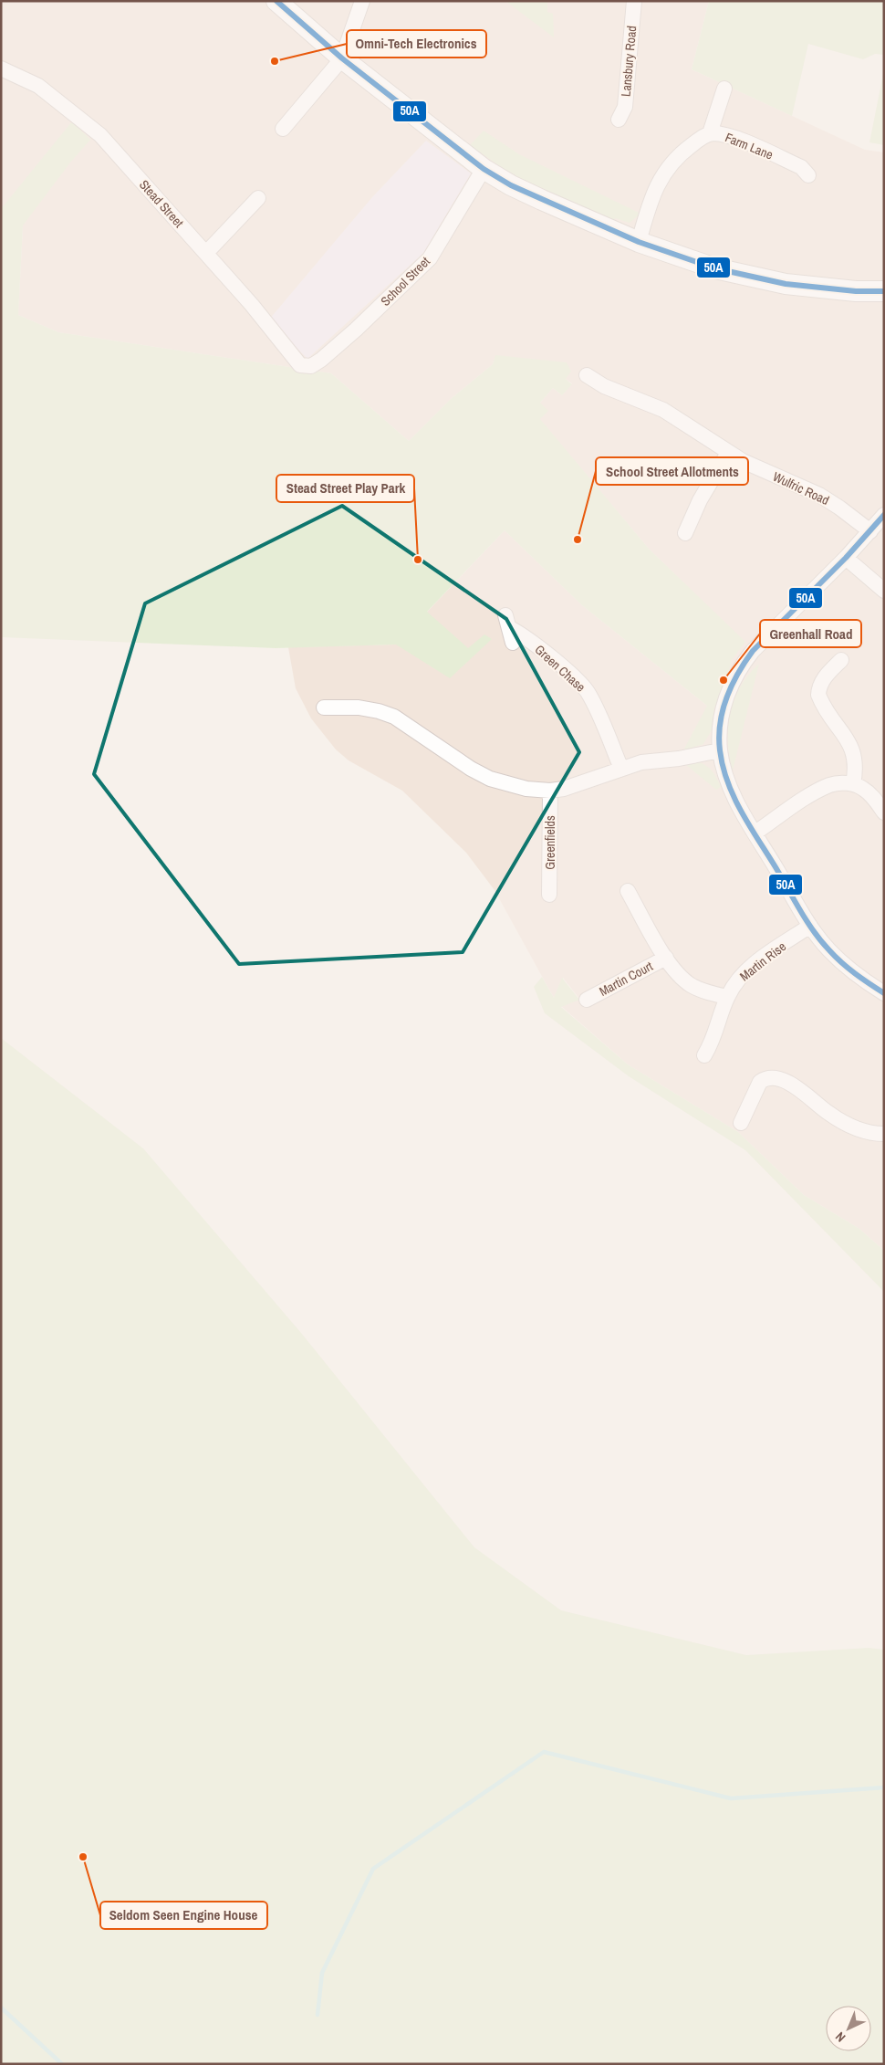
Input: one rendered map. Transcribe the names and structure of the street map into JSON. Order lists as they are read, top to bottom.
{
  "streets": {
    "street": [
      "Lansbury Road",
      "Farm Lane",
      "Stead Street",
      "School Street",
      "Wulfric Road",
      "Green Chase",
      "Greenfields",
      "Martin Rise",
      "Martin Court"
    ]
  },
  "crossings": [
    ["Stead Street", "School Street"],
    ["Martin Rise", "Martin Court"]
  ],
  "places": [
    "Omni-Tech Electronics",
    "School Street Allotments",
    "Stead Street Play Park",
    "Greenhall Road",
    "Seldom Seen Engine House"
  ],
  "lines": ["transit line 50A"],
  "north": "bottom left"
}
